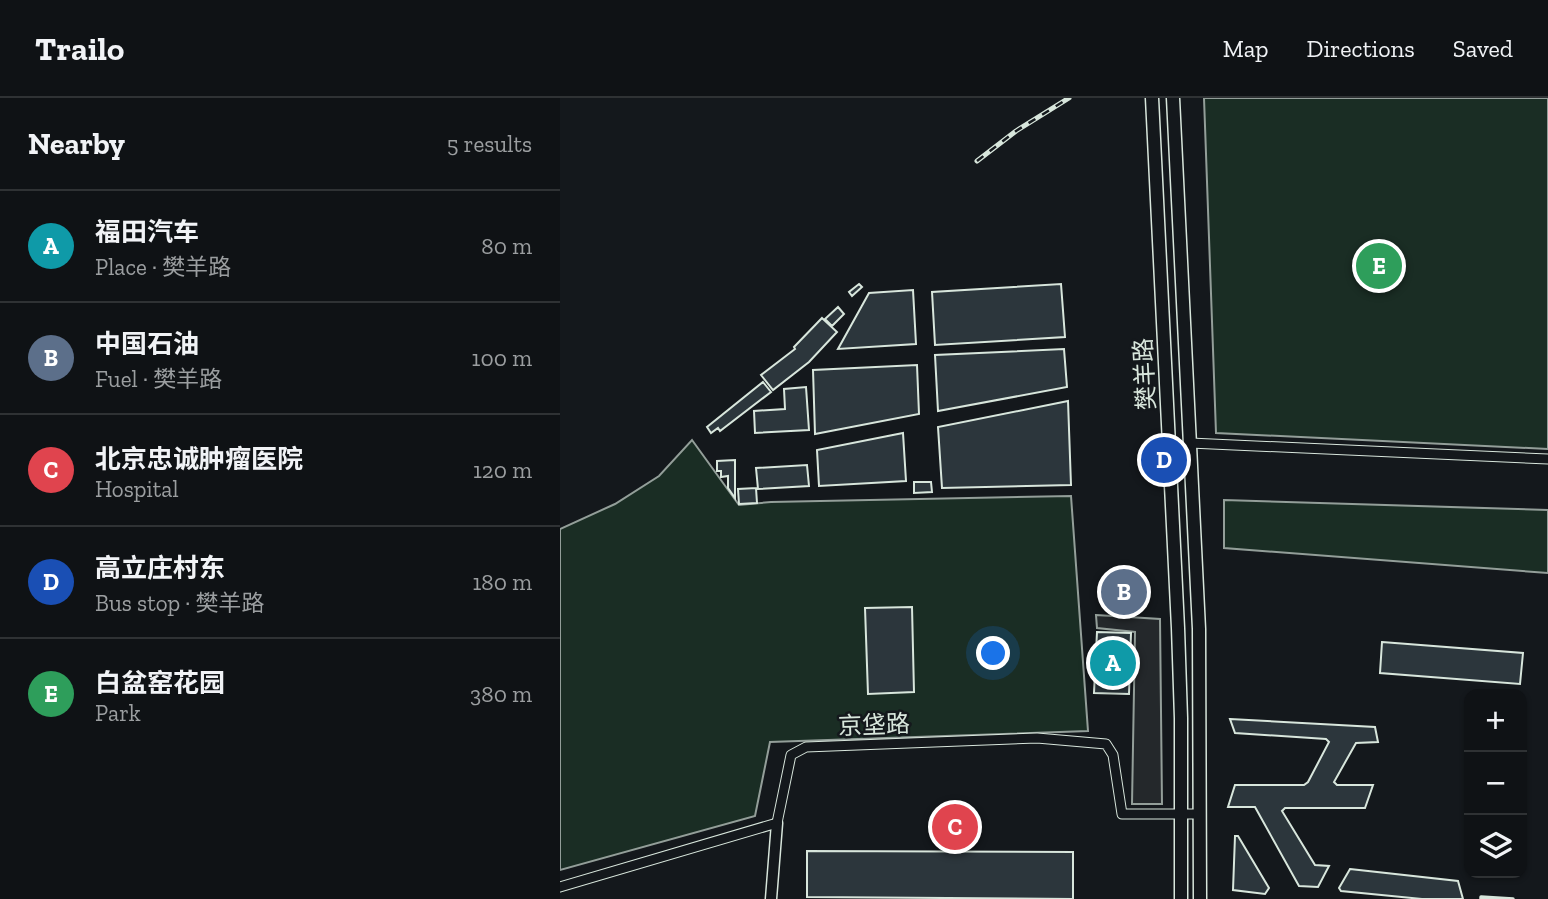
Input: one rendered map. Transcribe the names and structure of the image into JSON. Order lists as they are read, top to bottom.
{
  "streets": {
    "main road": ["樊羊路"],
    "street": ["京垡路"]
  },
  "crossings": [
    ["樊羊路", "京垡路"]
  ],
  "page": {
    "header": "Trailo",
    "nav": ["Map", "Directions", "Saved"],
    "heading": ["Nearby", "5 results"],
    "list": [
      {
        "mark": "A",
        "name": "福田汽车",
        "note": "Place · 樊羊路",
        "value": "80 m"
      },
      {
        "mark": "B",
        "name": "中国石油",
        "note": "Fuel · 樊羊路",
        "value": "100 m"
      },
      {
        "mark": "C",
        "name": "北京忠诚肿瘤医院",
        "note": "Hospital",
        "value": "120 m"
      },
      {
        "mark": "D",
        "name": "高立庄村东",
        "note": "Bus stop · 樊羊路",
        "value": "180 m"
      },
      {
        "mark": "E",
        "name": "白盆窑花园",
        "note": "Park",
        "value": "380 m"
      }
    ],
    "pins": [
      "E",
      "D",
      "B",
      "A",
      "C"
    ],
    "map_buttons": ["+", "−"]
  }
}
